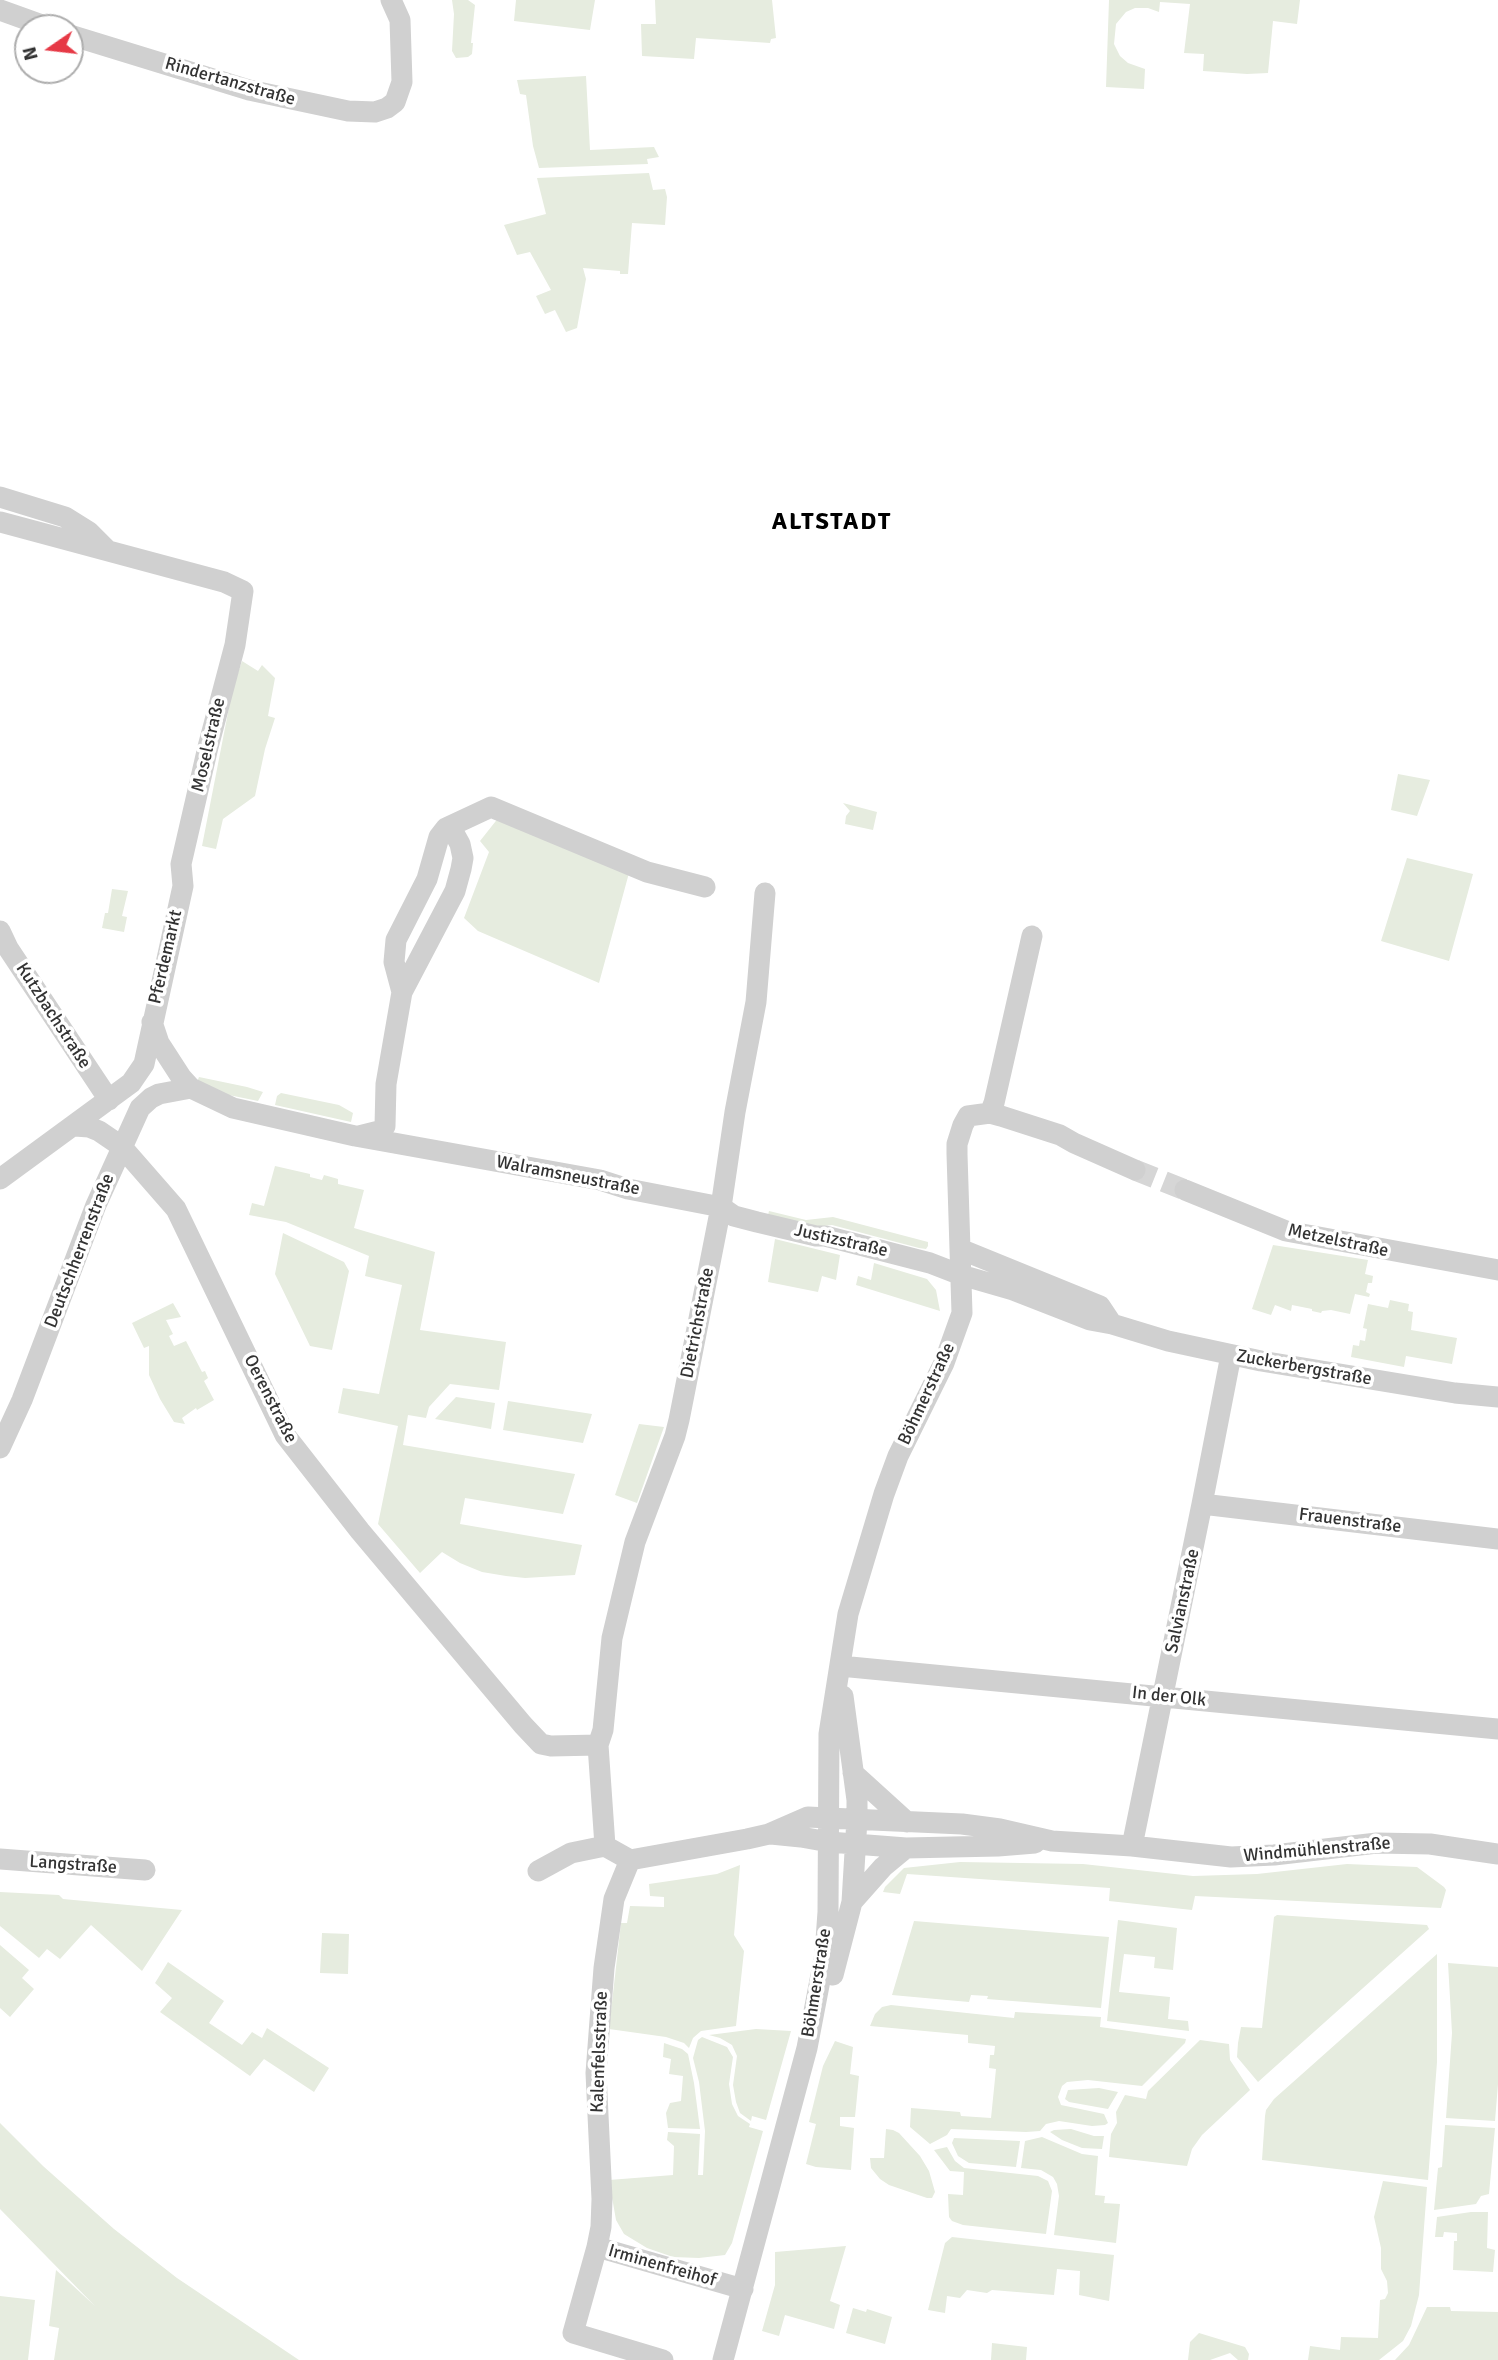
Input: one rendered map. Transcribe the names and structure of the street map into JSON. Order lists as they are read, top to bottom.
{
  "streets": {
    "street": [
      "Rindertanzstraße",
      "Moselstraße",
      "Pferdemarkt",
      "Kutzbachstraße",
      "Walramsneustraße",
      "Justizstraße",
      "Metzelstraße",
      "Deutschherrenstraße",
      "Dietrichstraße",
      "Zuckerbergstraße",
      "Böhmerstraße",
      "Oerenstraße",
      "Frauenstraße",
      "Salvianstraße",
      "In der Olk",
      "Windmühlenstraße",
      "Langstraße",
      "Kalenfelsstraße",
      "Irminenfreihof"
    ]
  },
  "crossings": [
    ["Moselstraße", "Pferdemarkt"],
    ["Pferdemarkt", "Walramsneustraße"],
    ["Pferdemarkt", "Deutschherrenstraße"],
    ["Walramsneustraße", "Justizstraße"],
    ["Walramsneustraße", "Deutschherrenstraße"],
    ["Walramsneustraße", "Dietrichstraße"],
    ["Justizstraße", "Dietrichstraße"],
    ["Justizstraße", "Zuckerbergstraße"],
    ["Justizstraße", "Böhmerstraße"],
    ["Deutschherrenstraße", "Oerenstraße"],
    ["Dietrichstraße", "Oerenstraße"],
    ["Zuckerbergstraße", "Böhmerstraße"],
    ["Zuckerbergstraße", "Salvianstraße"],
    ["Böhmerstraße", "In der Olk"],
    ["Böhmerstraße", "Windmühlenstraße"],
    ["Böhmerstraße", "Irminenfreihof"],
    ["Frauenstraße", "Salvianstraße"],
    ["Salvianstraße", "In der Olk"],
    ["Salvianstraße", "Windmühlenstraße"],
    ["Kalenfelsstraße", "Irminenfreihof"]
  ],
  "districts": ["ALTSTADT"],
  "north": "left"
}
